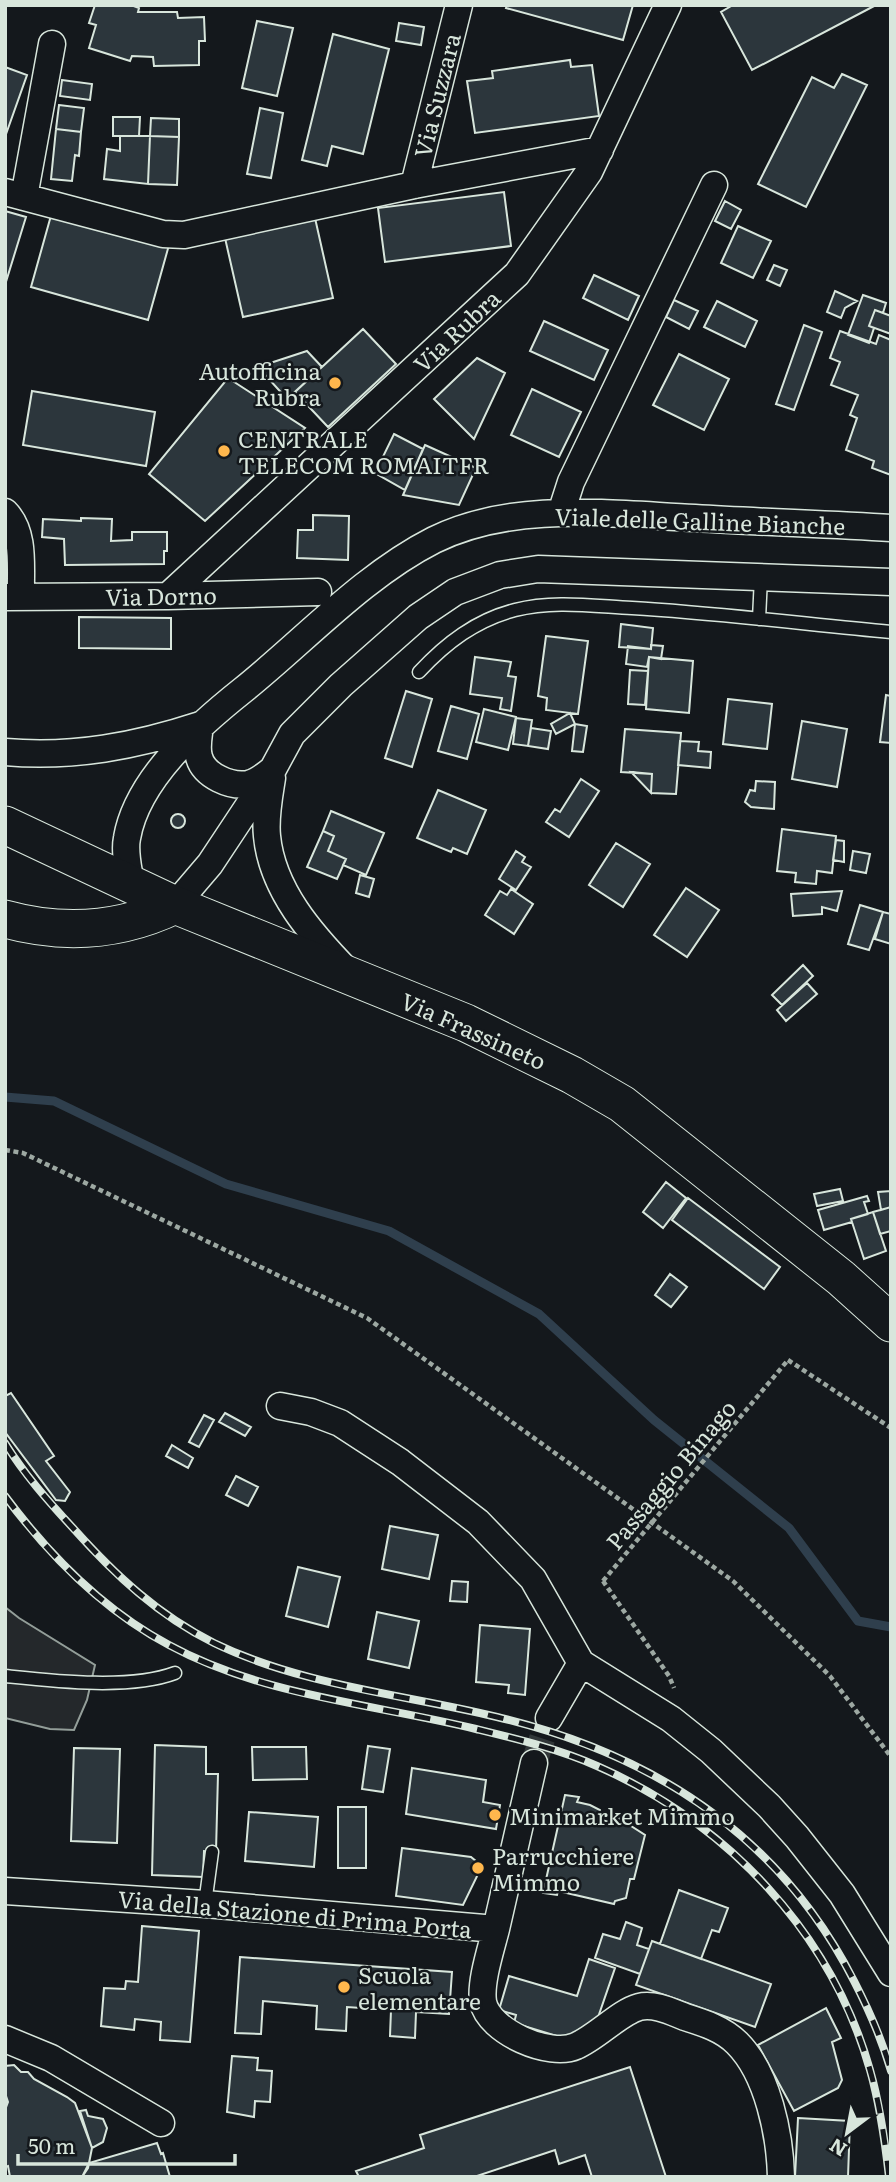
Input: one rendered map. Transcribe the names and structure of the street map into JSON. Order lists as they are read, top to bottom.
{
  "streets": {
    "street": [
      "Via Suzzara",
      "Via Rubra",
      "Viale delle Galline Bianche",
      "Via Dorno",
      "Via Frassineto",
      "Via della Stazione di Prima Porta"
    ],
    "path": ["Passaggio Binago"]
  },
  "crossings": [
    ["Via Rubra", "Via Dorno"],
    ["Viale delle Galline Bianche", "Via Frassineto"]
  ],
  "places": [
    "Autofficina Rubra",
    "CENTRALE TELECOM ROMAITFR",
    "Minimarket Mimmo",
    "Parrucchiere Mimmo",
    "Scuola elementare"
  ],
  "scale_bar": "50 m",
  "north": "bottom left"
}
